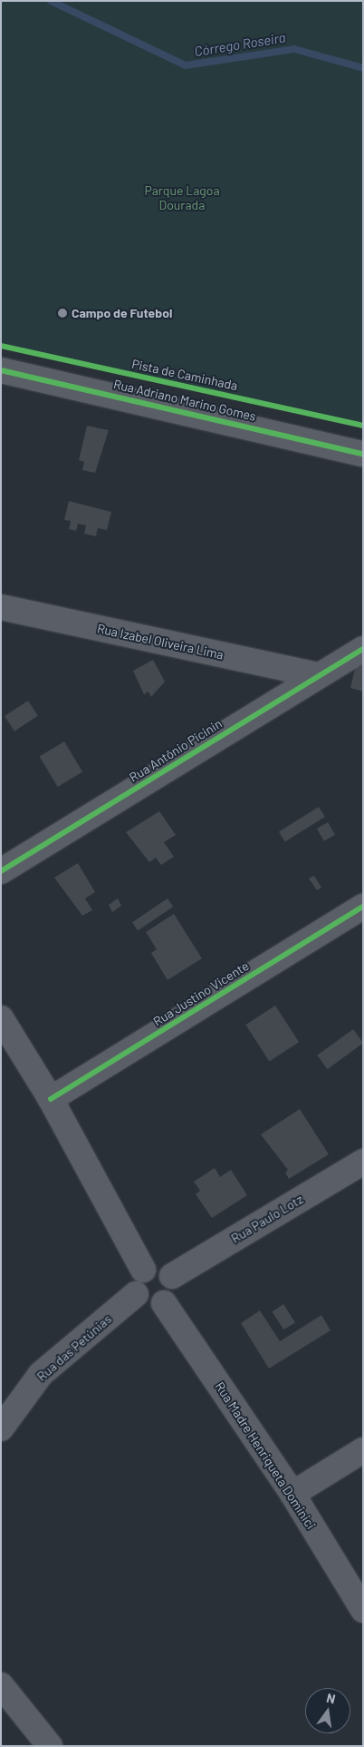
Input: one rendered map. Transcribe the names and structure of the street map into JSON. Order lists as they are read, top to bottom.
{
  "streets": {
    "street": [
      "Rua Adriano Marino Gomes",
      "Rua Izabel Oliveira Lima",
      "Rua Antônio Picinin",
      "Rua Justino Vicente",
      "Rua Paulo Lotz",
      "Rua das Petúnias",
      "Rua Madre Henriqueta Dominici"
    ],
    "cycle path": ["Pista de Caminhada"]
  },
  "crossings": [
    ["Rua Izabel Oliveira Lima", "Rua Antônio Picinin"],
    ["Rua Paulo Lotz", "Rua das Petúnias"],
    ["Rua Paulo Lotz", "Rua Madre Henriqueta Dominici"],
    ["Rua das Petúnias", "Rua Madre Henriqueta Dominici"]
  ],
  "water": ["Córrego Roseira"],
  "parks": ["Parque Lagoa Dourada"],
  "places": ["Campo de Futebol"],
  "north": "top"
}
